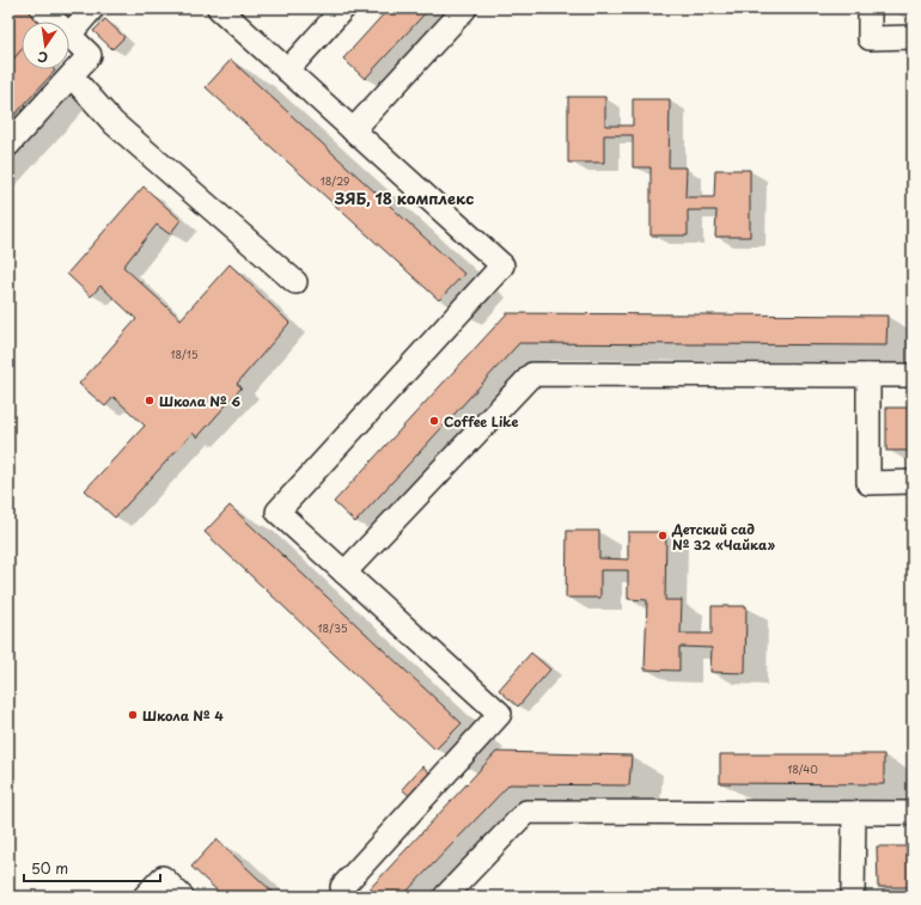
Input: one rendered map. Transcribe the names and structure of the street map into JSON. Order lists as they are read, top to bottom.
{
  "districts": ["ЗЯБ, 18 комплекс"],
  "places": [
    "Школа № 6",
    "Coffee Like",
    "Детский сад № 32 «Чайка»",
    "Школа № 4"
  ],
  "house_numbers": [
    "18/29",
    "18/15",
    "18/35",
    "18/40"
  ],
  "scale_bar": "50 m",
  "north": "bottom"
}
